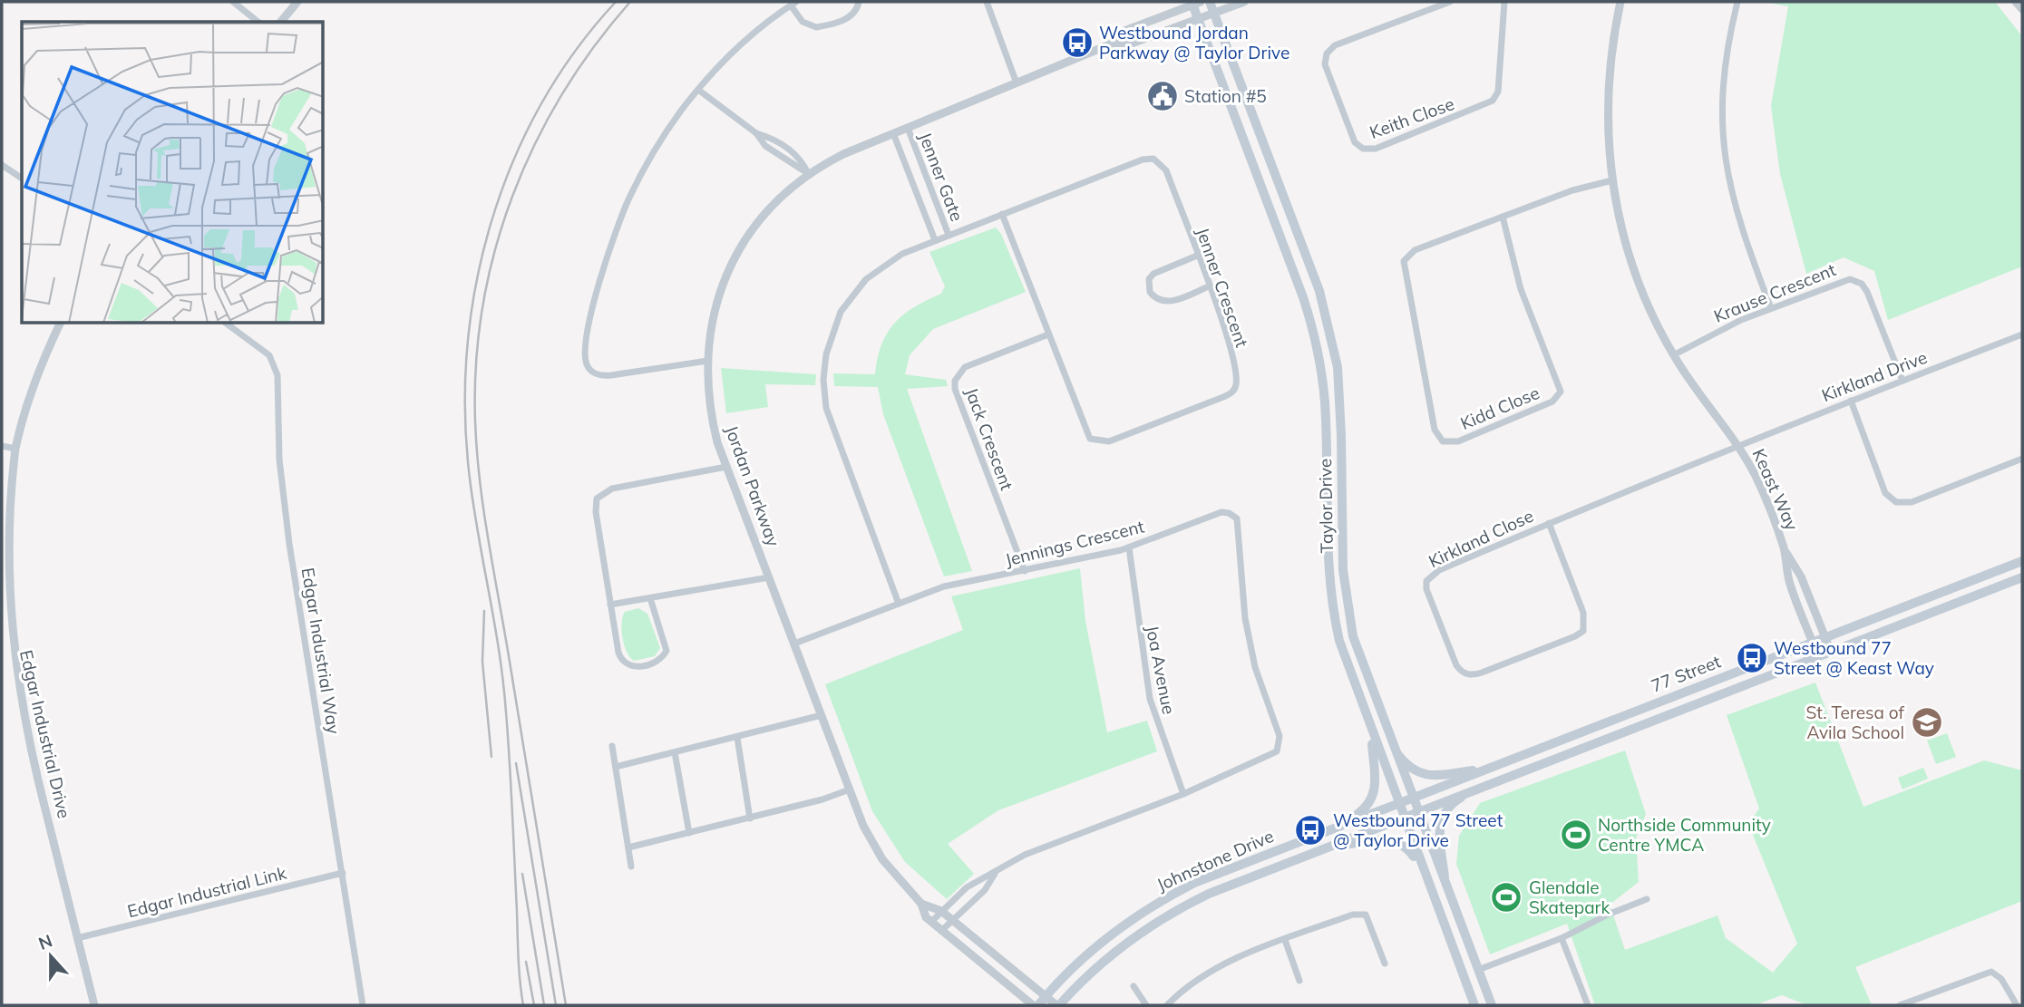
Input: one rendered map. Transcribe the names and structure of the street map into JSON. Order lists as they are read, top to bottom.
{
  "streets": {
    "main road": ["Taylor Drive", "77 Street", "Johnstone Drive"],
    "street": [
      "Keith Close",
      "Jenner Gate",
      "Jenner Crescent",
      "Krause Crescent",
      "Kirkland Drive",
      "Kidd Close",
      "Jack Crescent",
      "Jordan Parkway",
      "Keast Way",
      "Kirkland Close",
      "Jennings Crescent",
      "Edgar Industrial Way",
      "Joa Avenue",
      "Edgar Industrial Drive",
      "Edgar Industrial Link"
    ]
  },
  "crossings": [
    ["Jenner Gate", "Jenner Crescent"],
    ["Jenner Gate", "Jordan Parkway"],
    ["Jenner Crescent", "Jack Crescent"],
    ["Jenner Crescent", "Jennings Crescent"],
    ["Krause Crescent", "Kirkland Drive"],
    ["Krause Crescent", "Keast Way"],
    ["Kirkland Drive", "Keast Way"],
    ["Kirkland Drive", "Kirkland Close"],
    ["Kidd Close", "Keast Way"],
    ["Jack Crescent", "Jennings Crescent"],
    ["Jordan Parkway", "Taylor Drive"],
    ["Jordan Parkway", "Jennings Crescent"],
    ["Jordan Parkway", "Johnstone Drive"],
    ["Keast Way", "Kirkland Close"],
    ["Keast Way", "77 Street"],
    ["Taylor Drive", "77 Street"],
    ["Taylor Drive", "Johnstone Drive"],
    ["Jennings Crescent", "Joa Avenue"],
    ["Edgar Industrial Way", "Edgar Industrial Link"],
    ["77 Street", "Johnstone Drive"],
    ["Edgar Industrial Drive", "Edgar Industrial Link"]
  ],
  "places": {
    "bus stop": ["Westbound Jordan Parkway @ Taylor Drive", "Westbound 77 Street @ Keast Way", "Westbound 77 Street @ Taylor Drive"],
    "public building": ["Station #5"],
    "school or university": ["St. Teresa of Avila School"],
    "sports": ["Northside Community Centre YMCA", "Glendale Skatepark"]
  },
  "north": "top"
}
